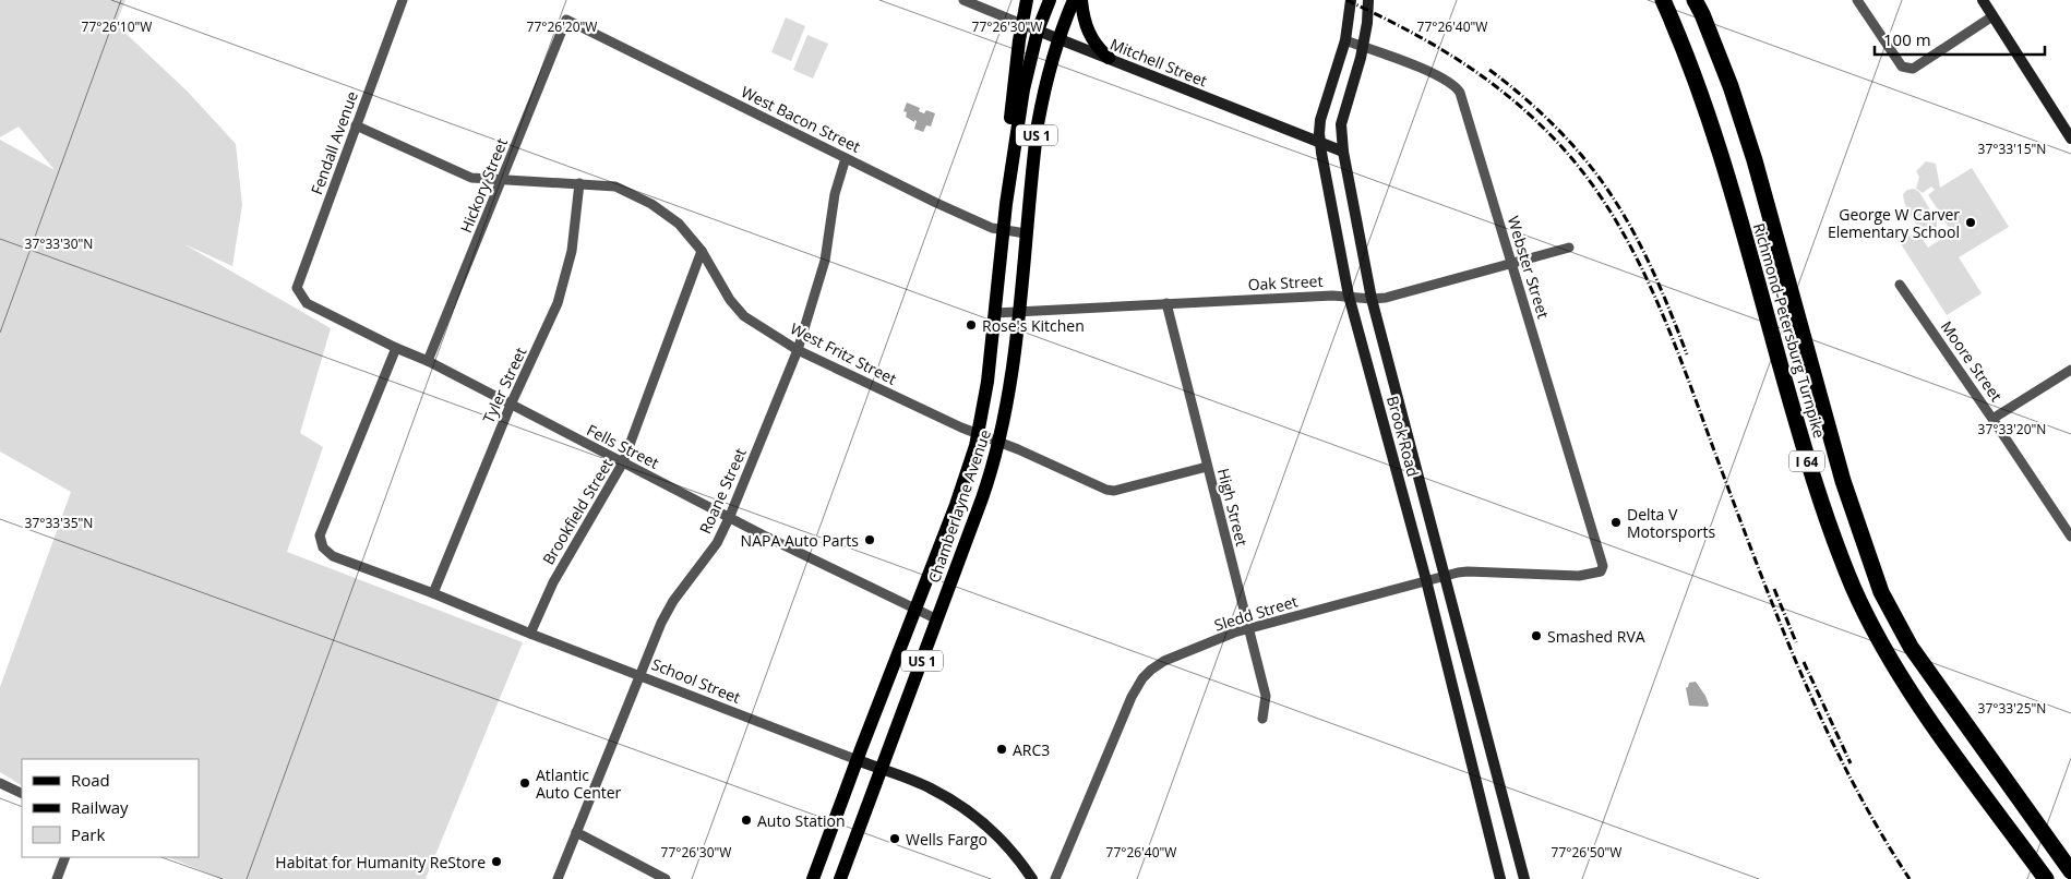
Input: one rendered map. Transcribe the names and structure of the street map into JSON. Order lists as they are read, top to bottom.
{
  "streets": {
    "highway": ["Richmond-Petersburg Turnpike", "I 64"],
    "main road": [
      "Mitchell Street",
      "US 1",
      "Brook Road",
      "Chamberlayne Avenue",
      "School Street"
    ],
    "street": [
      "West Bacon Street",
      "Fendall Avenue",
      "Hickory Street",
      "Webster Street",
      "Oak Street",
      "West Fritz Street",
      "Moore Street",
      "Tyler Street",
      "Fells Street",
      "Roane Street",
      "High Street",
      "Brookfield Street",
      "Sledd Street"
    ]
  },
  "crossings": [
    ["Mitchell Street", "Brook Road"],
    ["Mitchell Street", "Chamberlayne Avenue"],
    ["West Bacon Street", "Hickory Street"],
    ["West Bacon Street", "Roane Street"],
    ["West Bacon Street", "Chamberlayne Avenue"],
    ["Fendall Avenue", "West Fritz Street"],
    ["Fendall Avenue", "Fells Street"],
    ["Hickory Street", "West Fritz Street"],
    ["Hickory Street", "Fells Street"],
    ["Webster Street", "Oak Street"],
    ["Webster Street", "Brook Road"],
    ["Webster Street", "Sledd Street"],
    ["Oak Street", "Brook Road"],
    ["Oak Street", "Chamberlayne Avenue"],
    ["Oak Street", "High Street"],
    ["West Fritz Street", "Tyler Street"],
    ["West Fritz Street", "Roane Street"],
    ["West Fritz Street", "Chamberlayne Avenue"],
    ["West Fritz Street", "High Street"],
    ["West Fritz Street", "Brookfield Street"],
    ["Tyler Street", "Fells Street"],
    ["Tyler Street", "School Street"],
    ["Brook Road", "Sledd Street"],
    ["Fells Street", "Roane Street"],
    ["Fells Street", "Chamberlayne Avenue"],
    ["Fells Street", "Brookfield Street"],
    ["Fells Street", "School Street"],
    ["Roane Street", "School Street"],
    ["Chamberlayne Avenue", "School Street"],
    ["High Street", "Sledd Street"],
    ["Brookfield Street", "School Street"]
  ],
  "places": [
    "George W Carver Elementary School",
    "Rose's Kitchen",
    "Delta V Motorsports",
    "NAPA Auto Parts",
    "Smashed RVA",
    "ARC3",
    "Atlantic Auto Center",
    "Auto Station",
    "Wells Fargo",
    "Habitat for Humanity ReStore"
  ],
  "legend": ["Road", "Railway", "Park"],
  "scale_bar": "100 m",
  "coordinates": [
    "77°26'20\"W",
    "77°26'30\"W",
    "77°26'40\"W",
    "77°26'10\"W",
    "37°33'15\"N",
    "37°33'30\"N",
    "37°33'20\"N",
    "37°33'35\"N",
    "37°33'25\"N",
    "77°26'50\"W"
  ]
}
